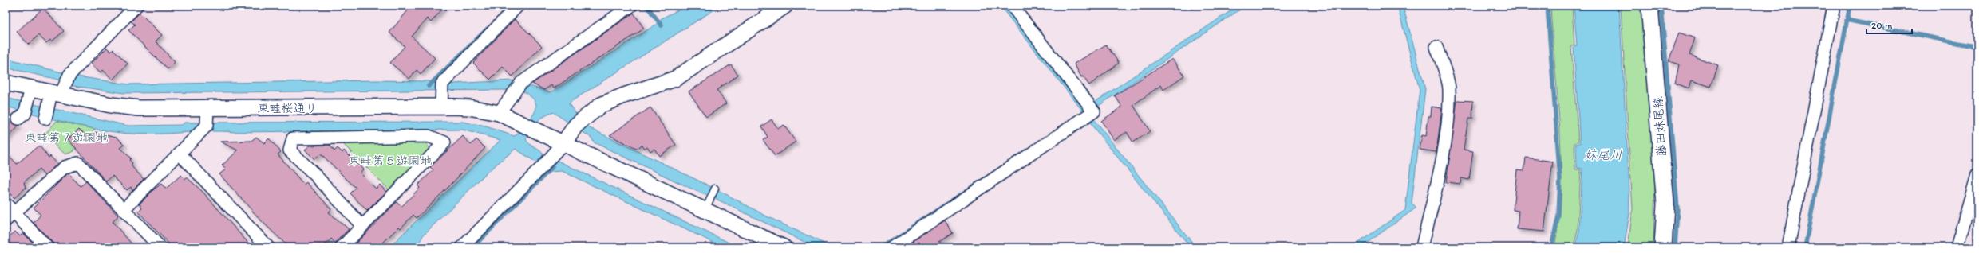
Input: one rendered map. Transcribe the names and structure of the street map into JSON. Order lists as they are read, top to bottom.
{
  "streets": {
    "main road": ["藤田妹尾線"],
    "street": ["東畦桜通り"]
  },
  "water": ["妹尾川"],
  "parks": ["東畦第７遊園地", "東畦第５遊園地"],
  "scale_bar": "20 m"
}
